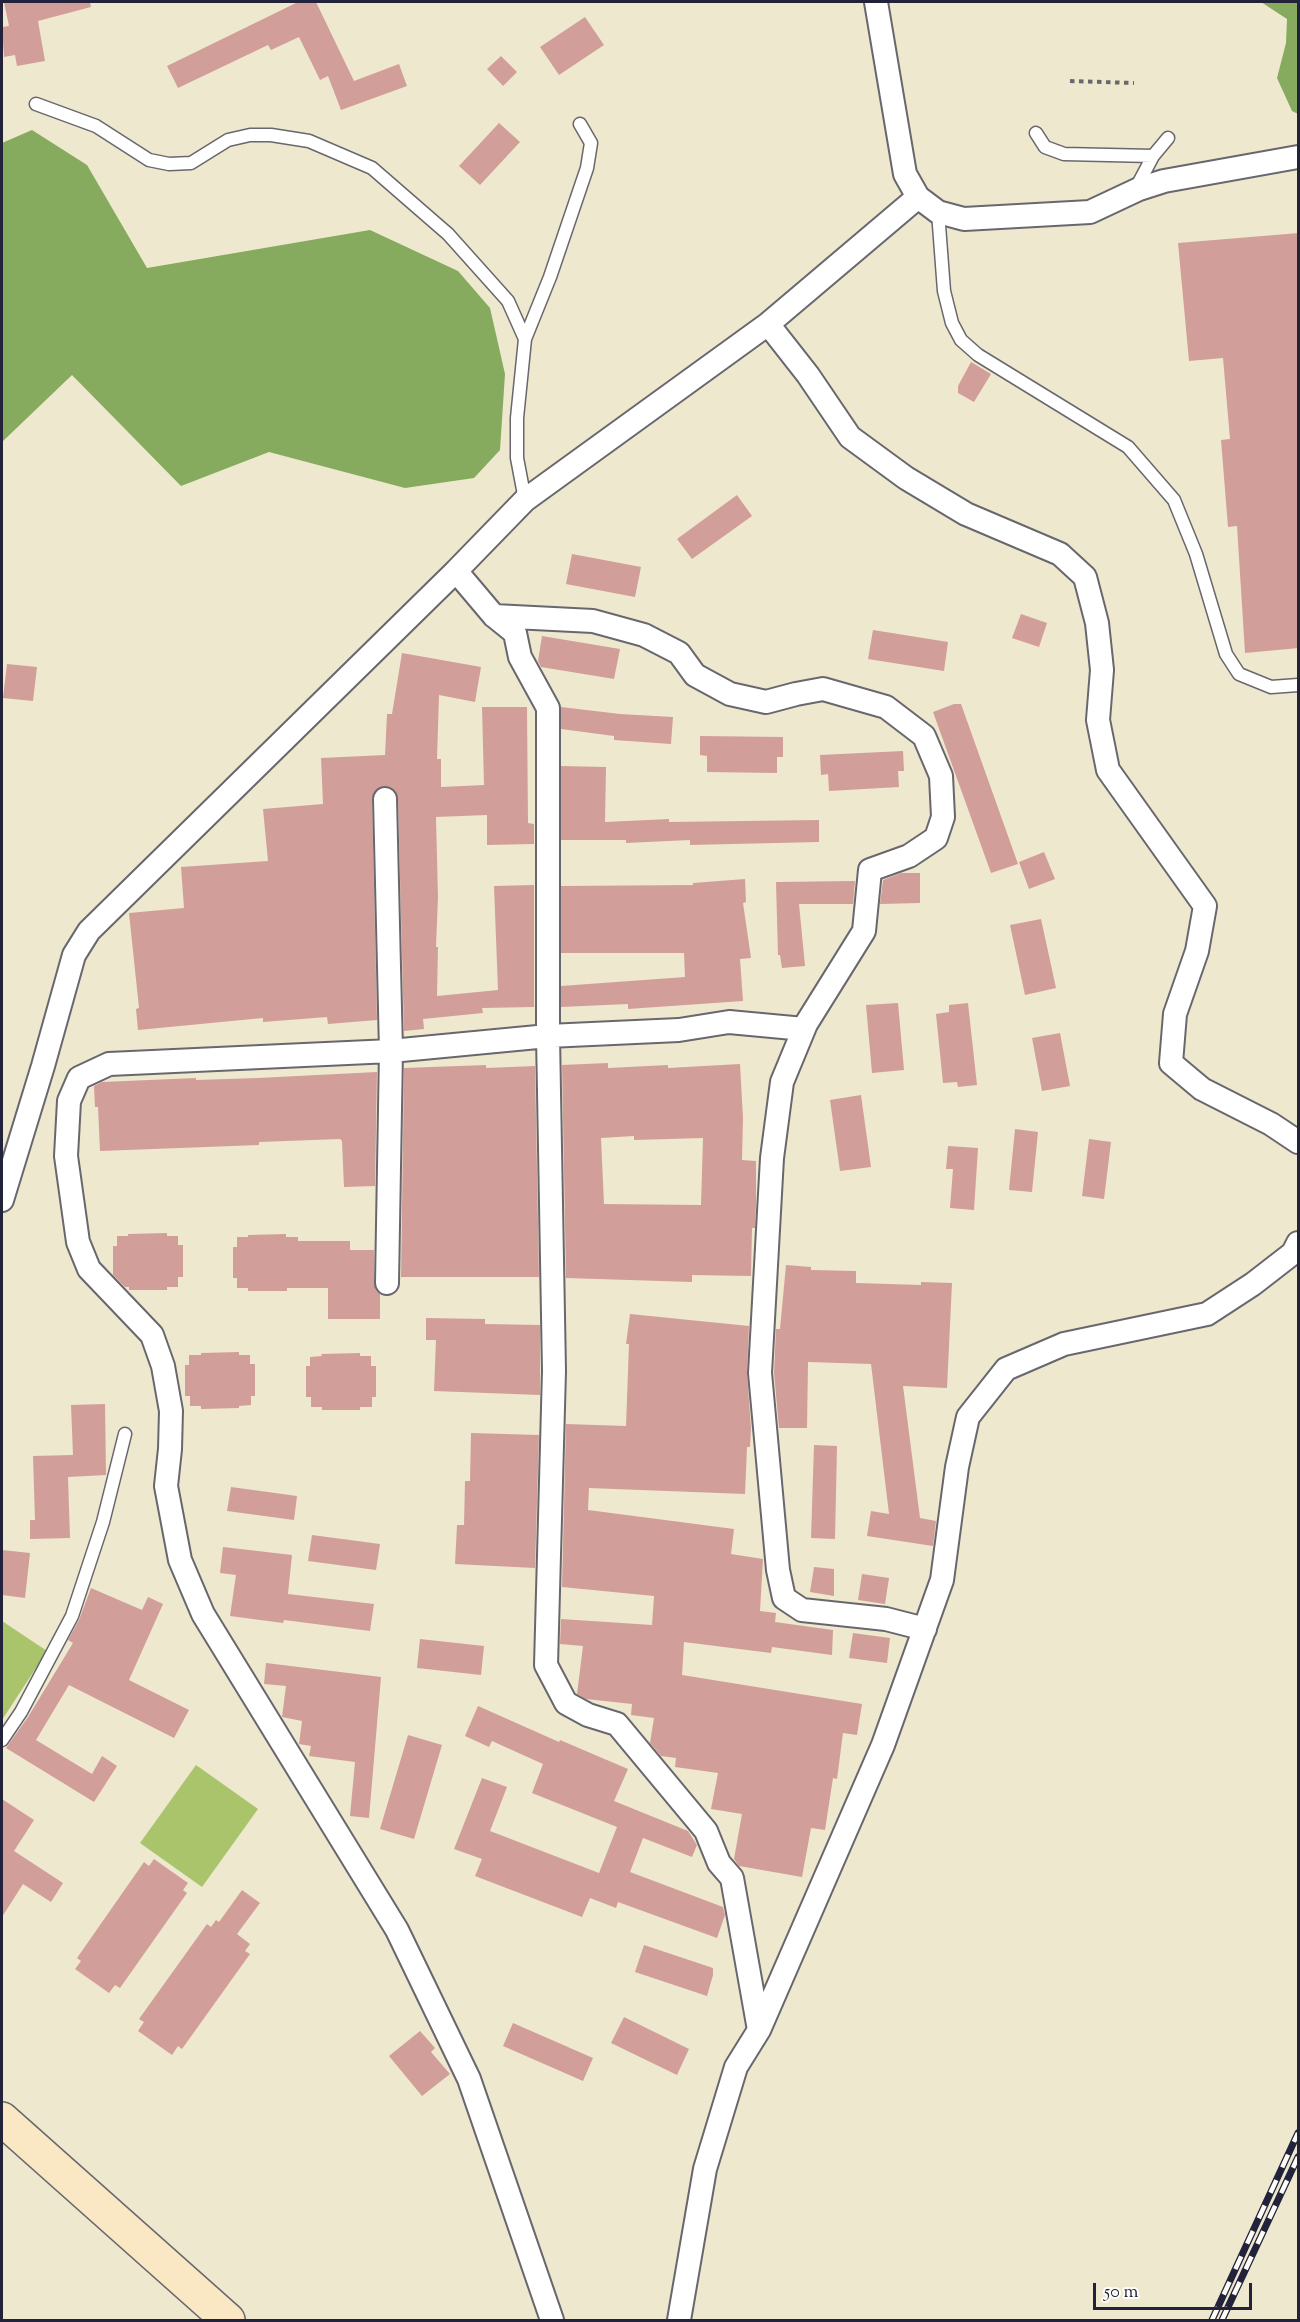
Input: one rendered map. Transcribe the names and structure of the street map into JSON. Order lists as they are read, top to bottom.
{
  "scale_bar": "50 m"
}
